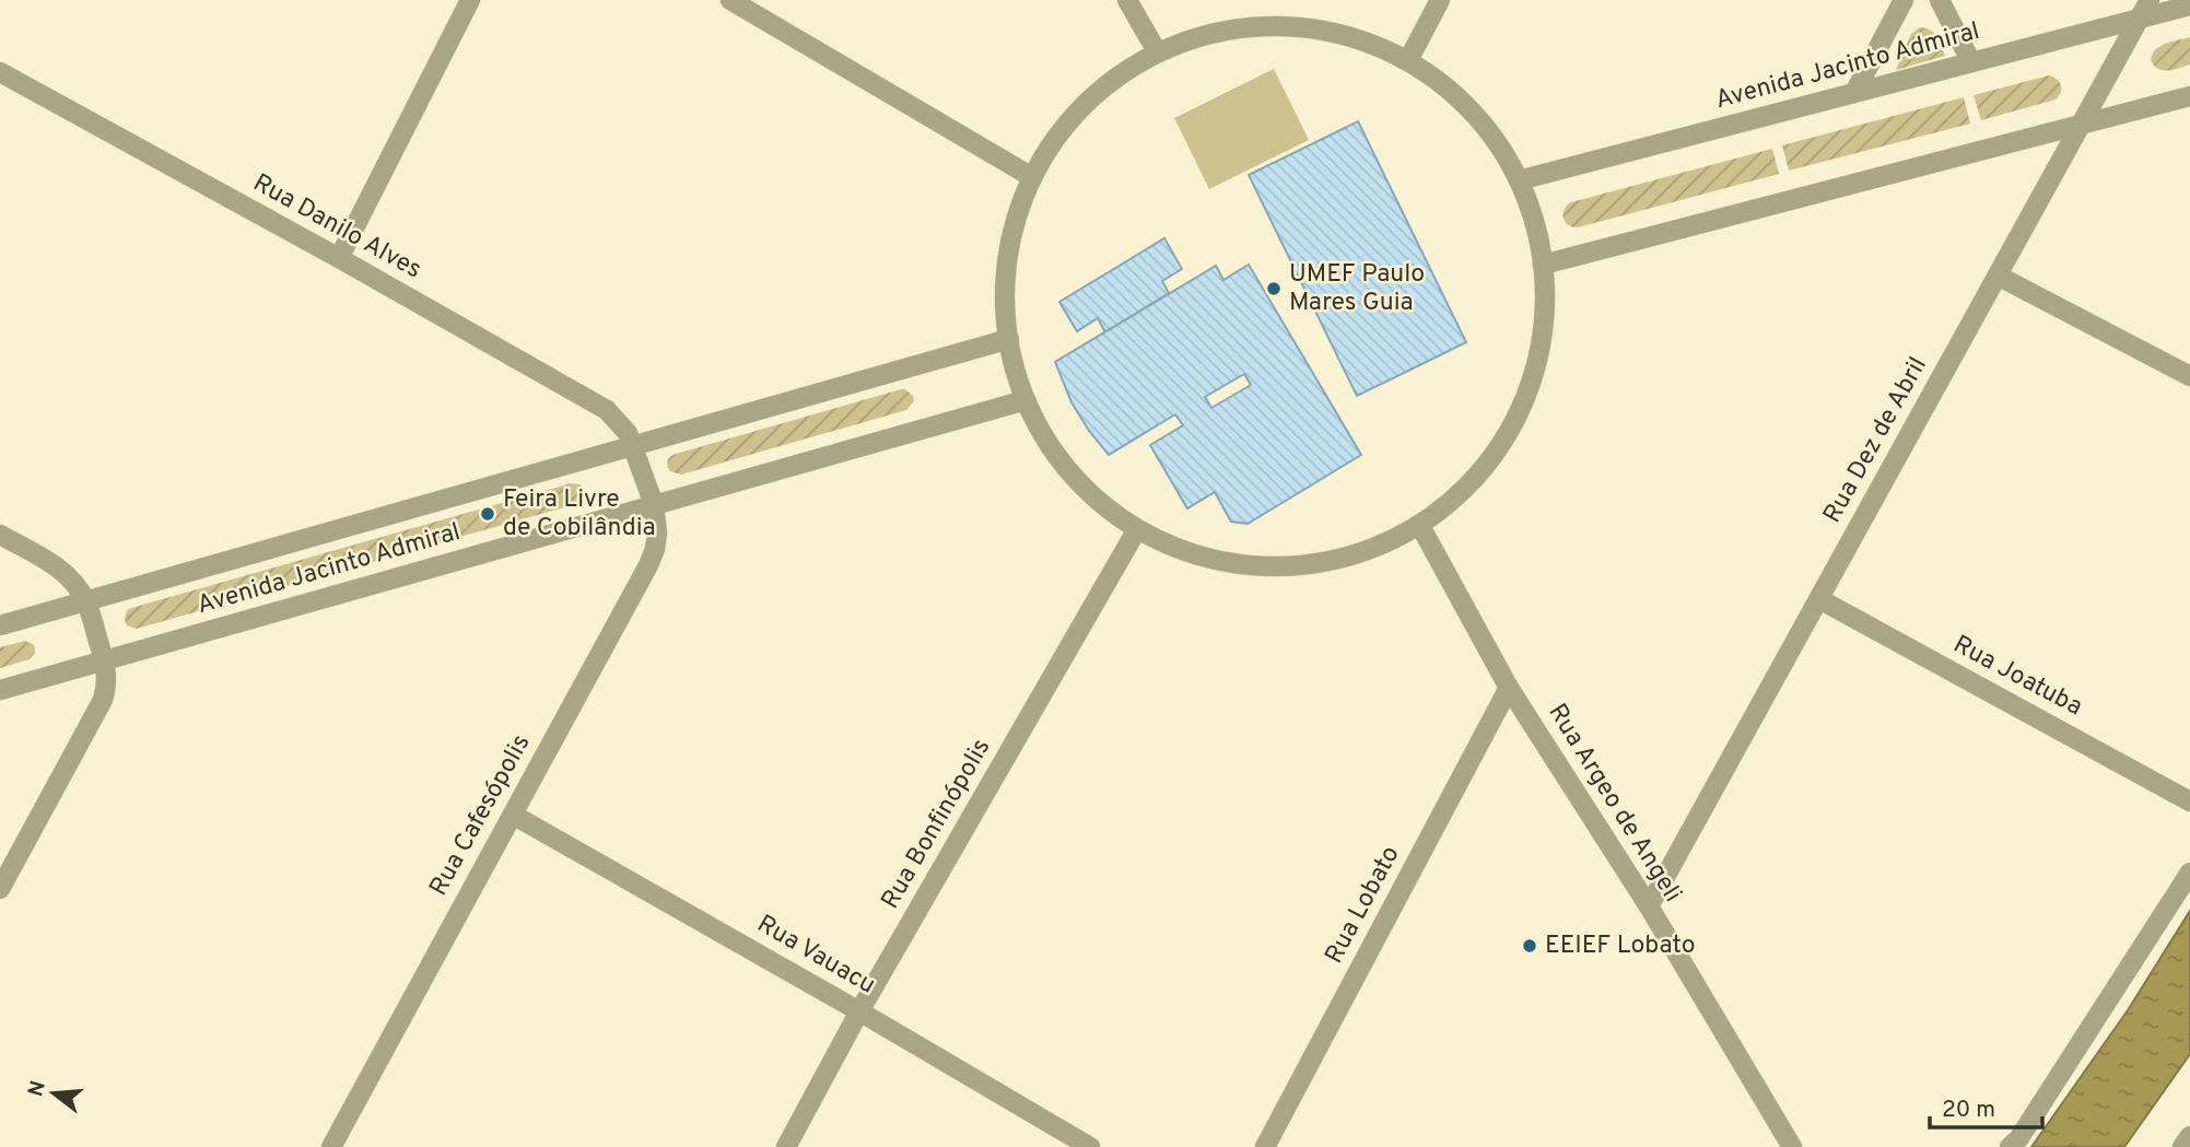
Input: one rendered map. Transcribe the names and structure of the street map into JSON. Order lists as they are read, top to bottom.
{
  "streets": {
    "street": [
      "Avenida Jacinto Admiral",
      "Rua Danilo Alves",
      "Rua Dez de Abril",
      "Rua Joatuba",
      "Rua Argeo de Angeli",
      "Rua Cafesópolis",
      "Rua Bonfinópolis",
      "Rua Lobato",
      "Rua Vauacu"
    ]
  },
  "crossings": [
    ["Avenida Jacinto Admiral", "Rua Danilo Alves"],
    ["Avenida Jacinto Admiral", "Rua Dez de Abril"],
    ["Avenida Jacinto Admiral", "Rua Cafesópolis"],
    ["Rua Danilo Alves", "Rua Cafesópolis"],
    ["Rua Dez de Abril", "Rua Joatuba"],
    ["Rua Dez de Abril", "Rua Argeo de Angeli"],
    ["Rua Argeo de Angeli", "Rua Lobato"],
    ["Rua Cafesópolis", "Rua Vauacu"],
    ["Rua Bonfinópolis", "Rua Vauacu"]
  ],
  "places": ["UMEF Paulo Mares Guia", "Feira Livre de Cobilândia", "EEIEF Lobato"],
  "scale_bar": "20 m",
  "north": "left"
}
